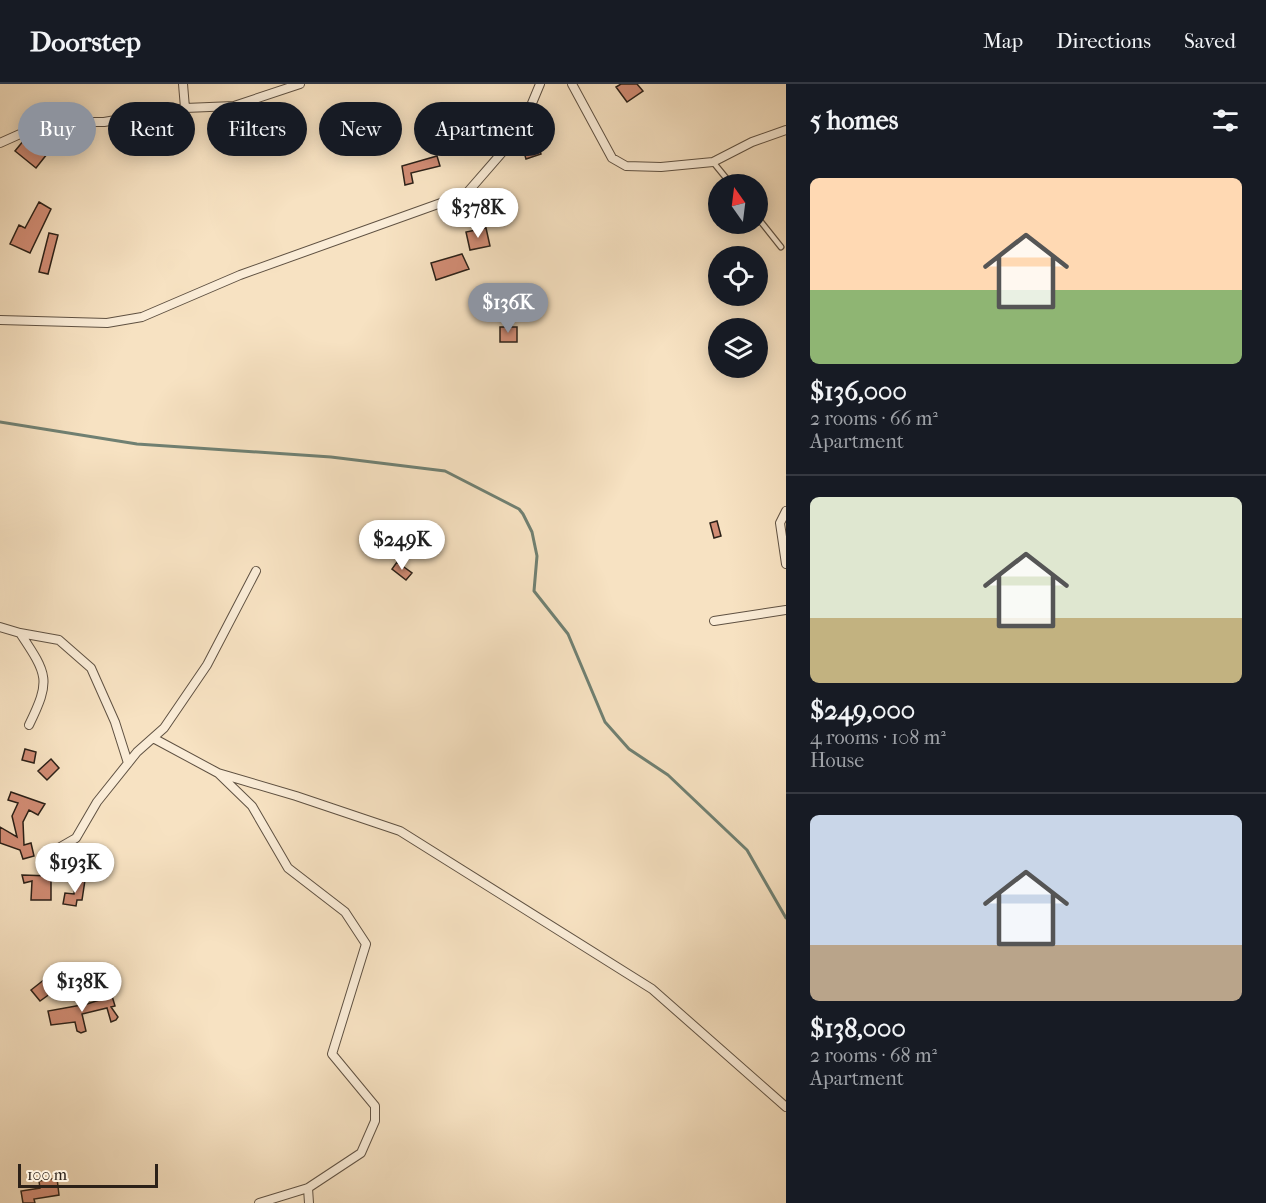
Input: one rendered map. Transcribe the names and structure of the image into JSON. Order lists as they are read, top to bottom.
{
  "scale_bar": "100 m",
  "north": "top",
  "page": {
    "header": "Doorstep",
    "nav": ["Map", "Directions", "Saved"],
    "heading": "5 homes",
    "chip": [
      "Buy",
      "Rent",
      "Filters",
      "New",
      "Apartment"
    ],
    "list": [
      {
        "name": "$136,000",
        "note": "2 rooms · 66 m² · Apartment"
      },
      {
        "name": "$249,000",
        "note": "4 rooms · 108 m² · House"
      },
      {
        "name": "$138,000",
        "note": "2 rooms · 68 m² · Apartment"
      }
    ],
    "price": [
      "$378K",
      "$136K",
      "$249K",
      "$193K",
      "$138K"
    ],
    "scale": "100 m"
  }
}
